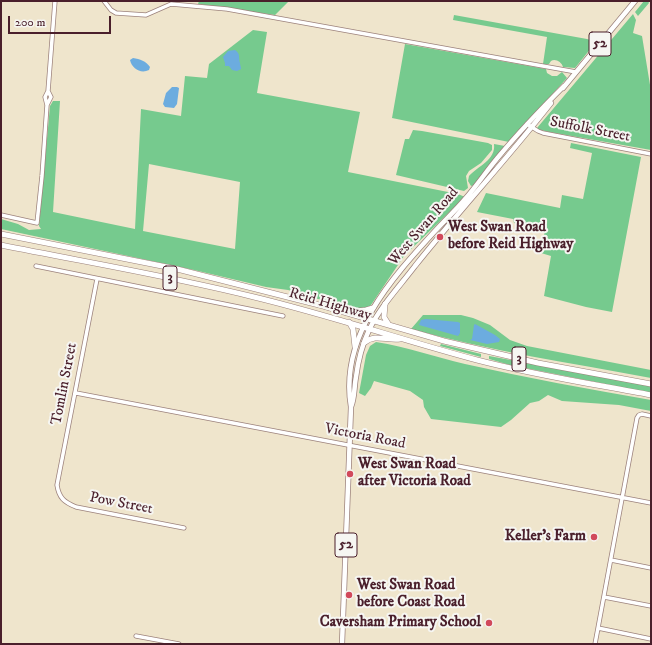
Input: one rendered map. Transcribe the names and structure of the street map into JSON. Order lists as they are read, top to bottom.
{
  "streets": {
    "highway": ["3", "Reid Highway"],
    "main road": ["52", "West Swan Road"],
    "street": [
      "Suffolk Street",
      "Tomlin Street",
      "Victoria Road",
      "Pow Street"
    ]
  },
  "crossings": [
    ["Suffolk Street", "West Swan Road"],
    ["West Swan Road", "Reid Highway"],
    ["West Swan Road", "Victoria Road"],
    ["Tomlin Street", "Victoria Road"],
    ["Tomlin Street", "Pow Street"]
  ],
  "places": [
    "West Swan Road before Reid Highway",
    "West Swan Road after Victoria Road",
    "Keller’s Farm",
    "West Swan Road before Coast Road",
    "Caversham Primary School"
  ],
  "scale_bar": "200 m"
}
